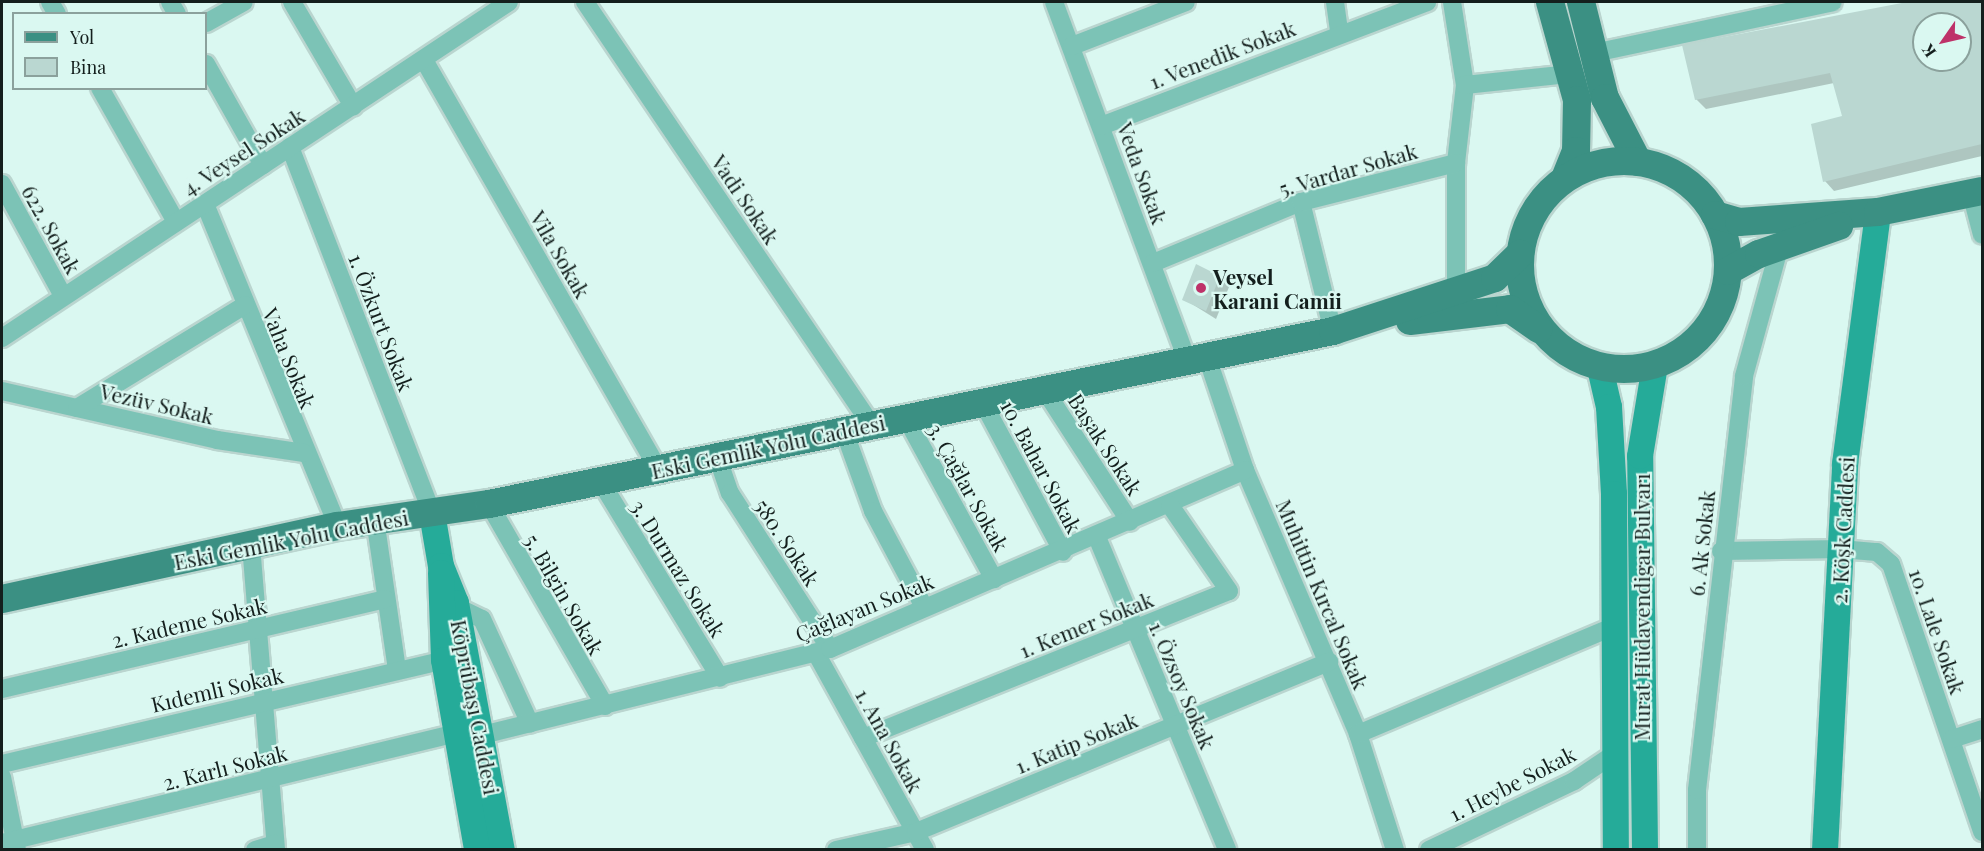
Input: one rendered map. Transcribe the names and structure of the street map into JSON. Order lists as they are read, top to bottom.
{
  "streets": {
    "main road": [
      "Eski Gemlik Yolu Caddesi",
      "2. Köşk Caddesi",
      "Murat Hüdavendigar Bulvarı",
      "Köprübaşı Caddesi"
    ],
    "street": [
      "1. Venedik Sokak",
      "4. Veysel Sokak",
      "5. Vardar Sokak",
      "Veda Sokak",
      "Vadi Sokak",
      "622. Sokak",
      "Vila Sokak",
      "1. Özkurt Sokak",
      "Vaha Sokak",
      "Vezüv Sokak",
      "Başak Sokak",
      "10. Bahar Sokak",
      "3. Çağlar Sokak",
      "580. Sokak",
      "6. Ak Sokak",
      "3. Durmaz Sokak",
      "5. Bilgin Sokak",
      "Muhittin Kırcal Sokak",
      "Çağlayan Sokak",
      "2. Kademe Sokak",
      "1. Kemer Sokak",
      "10. Lale Sokak",
      "1. Özsoy Sokak",
      "Kıdemli Sokak",
      "1. Ana Sokak",
      "1. Katip Sokak",
      "2. Karlı Sokak",
      "1. Heybe Sokak"
    ]
  },
  "crossings": [
    ["1. Venedik Sokak", "Veda Sokak"],
    ["4. Veysel Sokak", "622. Sokak"],
    ["4. Veysel Sokak", "Vila Sokak"],
    ["4. Veysel Sokak", "1. Özkurt Sokak"],
    ["4. Veysel Sokak", "Vaha Sokak"],
    ["5. Vardar Sokak", "Veda Sokak"],
    ["Veda Sokak", "Eski Gemlik Yolu Caddesi"],
    ["Veda Sokak", "Muhittin Kırcal Sokak"],
    ["Vadi Sokak", "Eski Gemlik Yolu Caddesi"],
    ["Vadi Sokak", "Çağlayan Sokak"],
    ["Vila Sokak", "Eski Gemlik Yolu Caddesi"],
    ["1. Özkurt Sokak", "Eski Gemlik Yolu Caddesi"],
    ["1. Özkurt Sokak", "Köprübaşı Caddesi"],
    ["Vaha Sokak", "Vezüv Sokak"],
    ["Vaha Sokak", "Eski Gemlik Yolu Caddesi"],
    ["Başak Sokak", "Eski Gemlik Yolu Caddesi"],
    ["Başak Sokak", "Çağlayan Sokak"],
    ["Eski Gemlik Yolu Caddesi", "10. Bahar Sokak"],
    ["Eski Gemlik Yolu Caddesi", "3. Çağlar Sokak"],
    ["Eski Gemlik Yolu Caddesi", "580. Sokak"],
    ["Eski Gemlik Yolu Caddesi", "3. Durmaz Sokak"],
    ["Eski Gemlik Yolu Caddesi", "5. Bilgin Sokak"],
    ["Eski Gemlik Yolu Caddesi", "Muhittin Kırcal Sokak"],
    ["Eski Gemlik Yolu Caddesi", "Murat Hüdavendigar Bulvarı"],
    ["Eski Gemlik Yolu Caddesi", "Köprübaşı Caddesi"],
    ["10. Bahar Sokak", "Çağlayan Sokak"],
    ["3. Çağlar Sokak", "Çağlayan Sokak"],
    ["2. Köşk Caddesi", "10. Lale Sokak"],
    ["580. Sokak", "Çağlayan Sokak"],
    ["580. Sokak", "1. Ana Sokak"],
    ["6. Ak Sokak", "10. Lale Sokak"],
    ["3. Durmaz Sokak", "Çağlayan Sokak"],
    ["5. Bilgin Sokak", "Çağlayan Sokak"],
    ["Muhittin Kırcal Sokak", "Çağlayan Sokak"],
    ["Muhittin Kırcal Sokak", "1. Katip Sokak"],
    ["Çağlayan Sokak", "1. Kemer Sokak"],
    ["Çağlayan Sokak", "1. Özsoy Sokak"],
    ["Çağlayan Sokak", "Köprübaşı Caddesi"],
    ["Çağlayan Sokak", "1. Ana Sokak"],
    ["Çağlayan Sokak", "2. Karlı Sokak"],
    ["Murat Hüdavendigar Bulvarı", "1. Heybe Sokak"],
    ["1. Kemer Sokak", "1. Özsoy Sokak"],
    ["1. Kemer Sokak", "1. Ana Sokak"],
    ["1. Özsoy Sokak", "1. Katip Sokak"],
    ["Kıdemli Sokak", "Köprübaşı Caddesi"],
    ["Köprübaşı Caddesi", "2. Karlı Sokak"],
    ["1. Ana Sokak", "1. Katip Sokak"]
  ],
  "places": ["Veysel Karani Camii"],
  "legend": ["Yol", "Bina"],
  "north": "bottom left"
}
